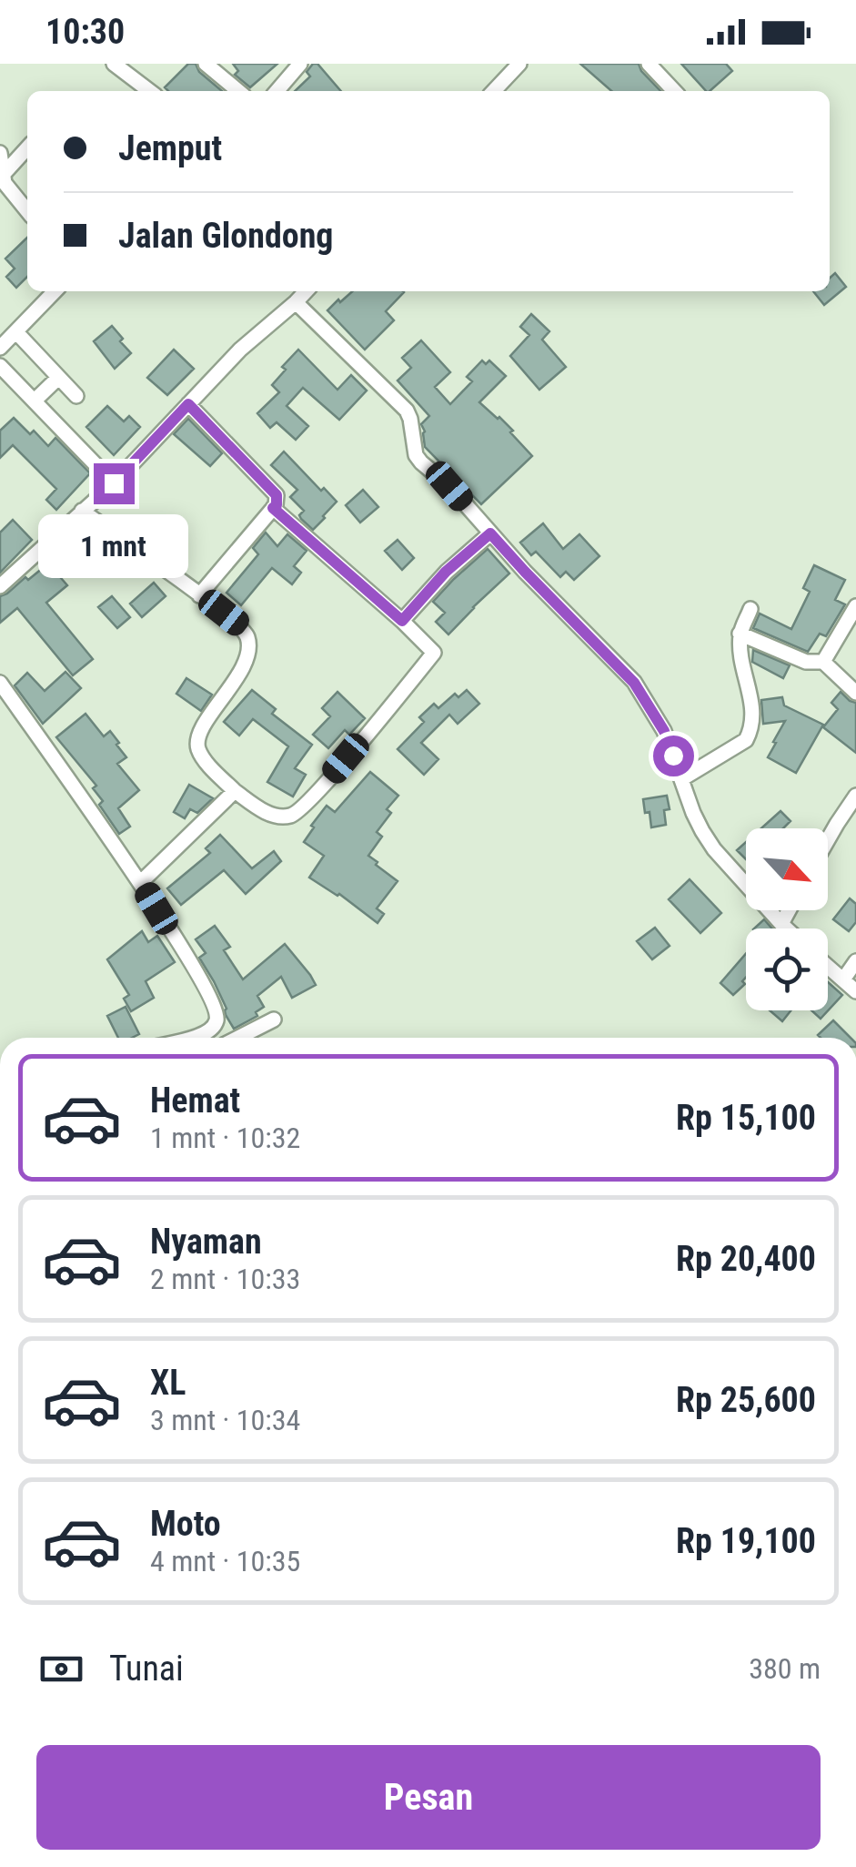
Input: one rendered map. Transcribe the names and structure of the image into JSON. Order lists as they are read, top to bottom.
{
  "north": "bottom right",
  "page": {
    "status": "10:30",
    "banner": ["Jemput", "Jalan Glondong"],
    "bubble": "1 mnt",
    "list": [
      {
        "name": "Hemat",
        "note": "1 mnt · 10:32",
        "value": "Rp 15,100"
      },
      {
        "name": "Nyaman",
        "note": "2 mnt · 10:33",
        "value": "Rp 20,400"
      },
      {
        "name": "XL",
        "note": "3 mnt · 10:34",
        "value": "Rp 25,600"
      },
      {
        "name": "Moto",
        "note": "4 mnt · 10:35",
        "value": "Rp 19,100"
      }
    ],
    "pay": ["Tunai", "380 m"],
    "buttons": "Pesan"
  }
}
